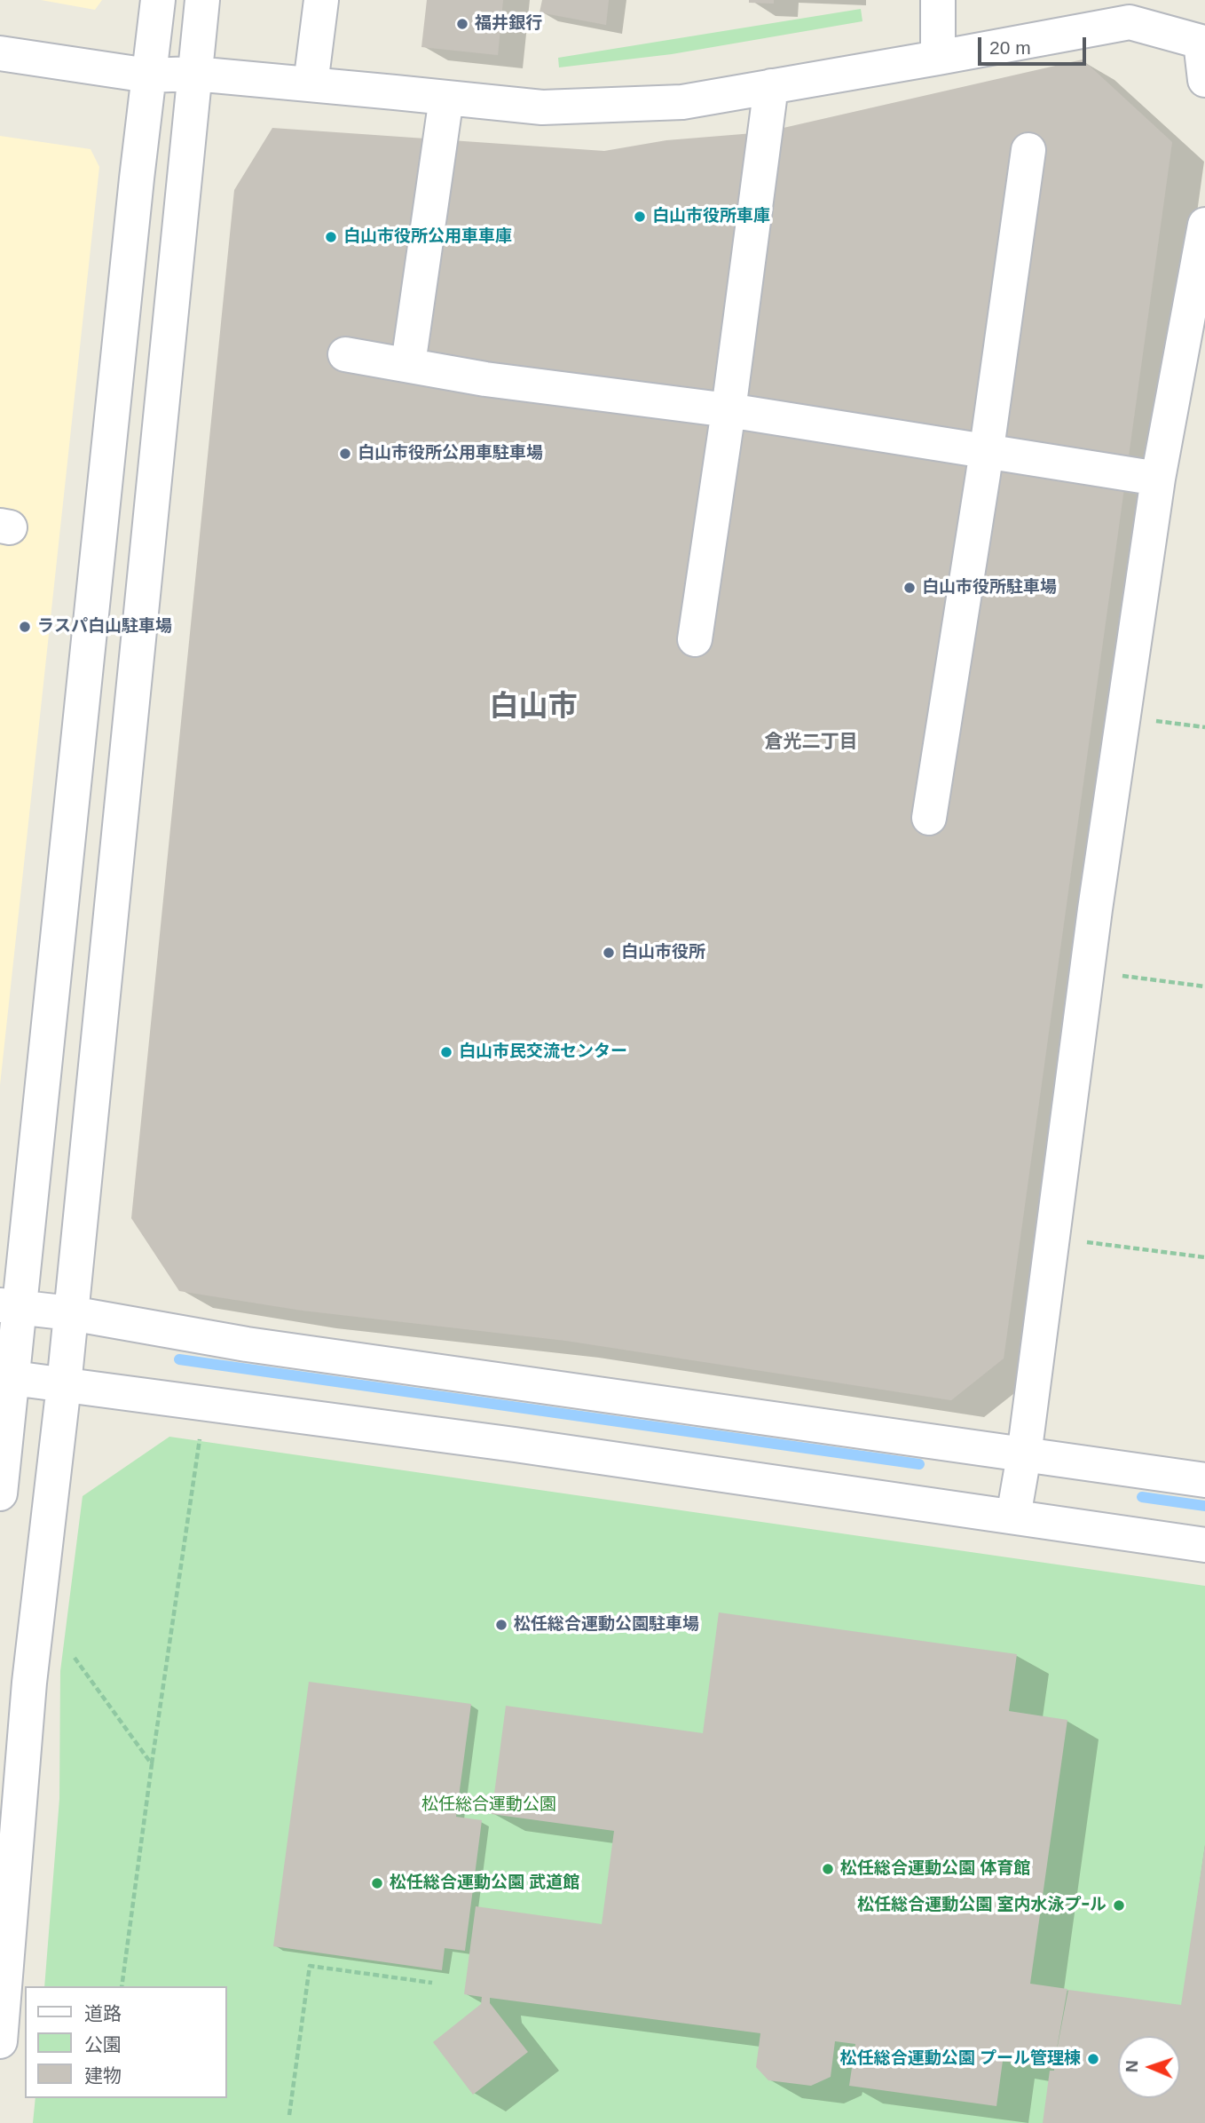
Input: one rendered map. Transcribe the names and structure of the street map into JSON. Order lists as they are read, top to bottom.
{
  "districts": ["白山市", "倉光二丁目"],
  "parks": ["松任総合運動公園"],
  "places": [
    "福井銀行",
    "白山市役所車庫",
    "白山市役所公用車車庫",
    "白山市役所公用車駐車場",
    "白山市役所駐車場",
    "ラスパ白山駐車場",
    "白山市役所",
    "白山市民交流センター",
    "松任総合運動公園駐車場",
    "松任総合運動公園 体育館",
    "松任総合運動公園 武道館",
    "松任総合運動公園 室内水泳プｰル",
    "松任総合運動公園 プール管理棟"
  ],
  "legend": ["道路", "公園", "建物"],
  "scale_bar": "20 m",
  "north": "left"
}
